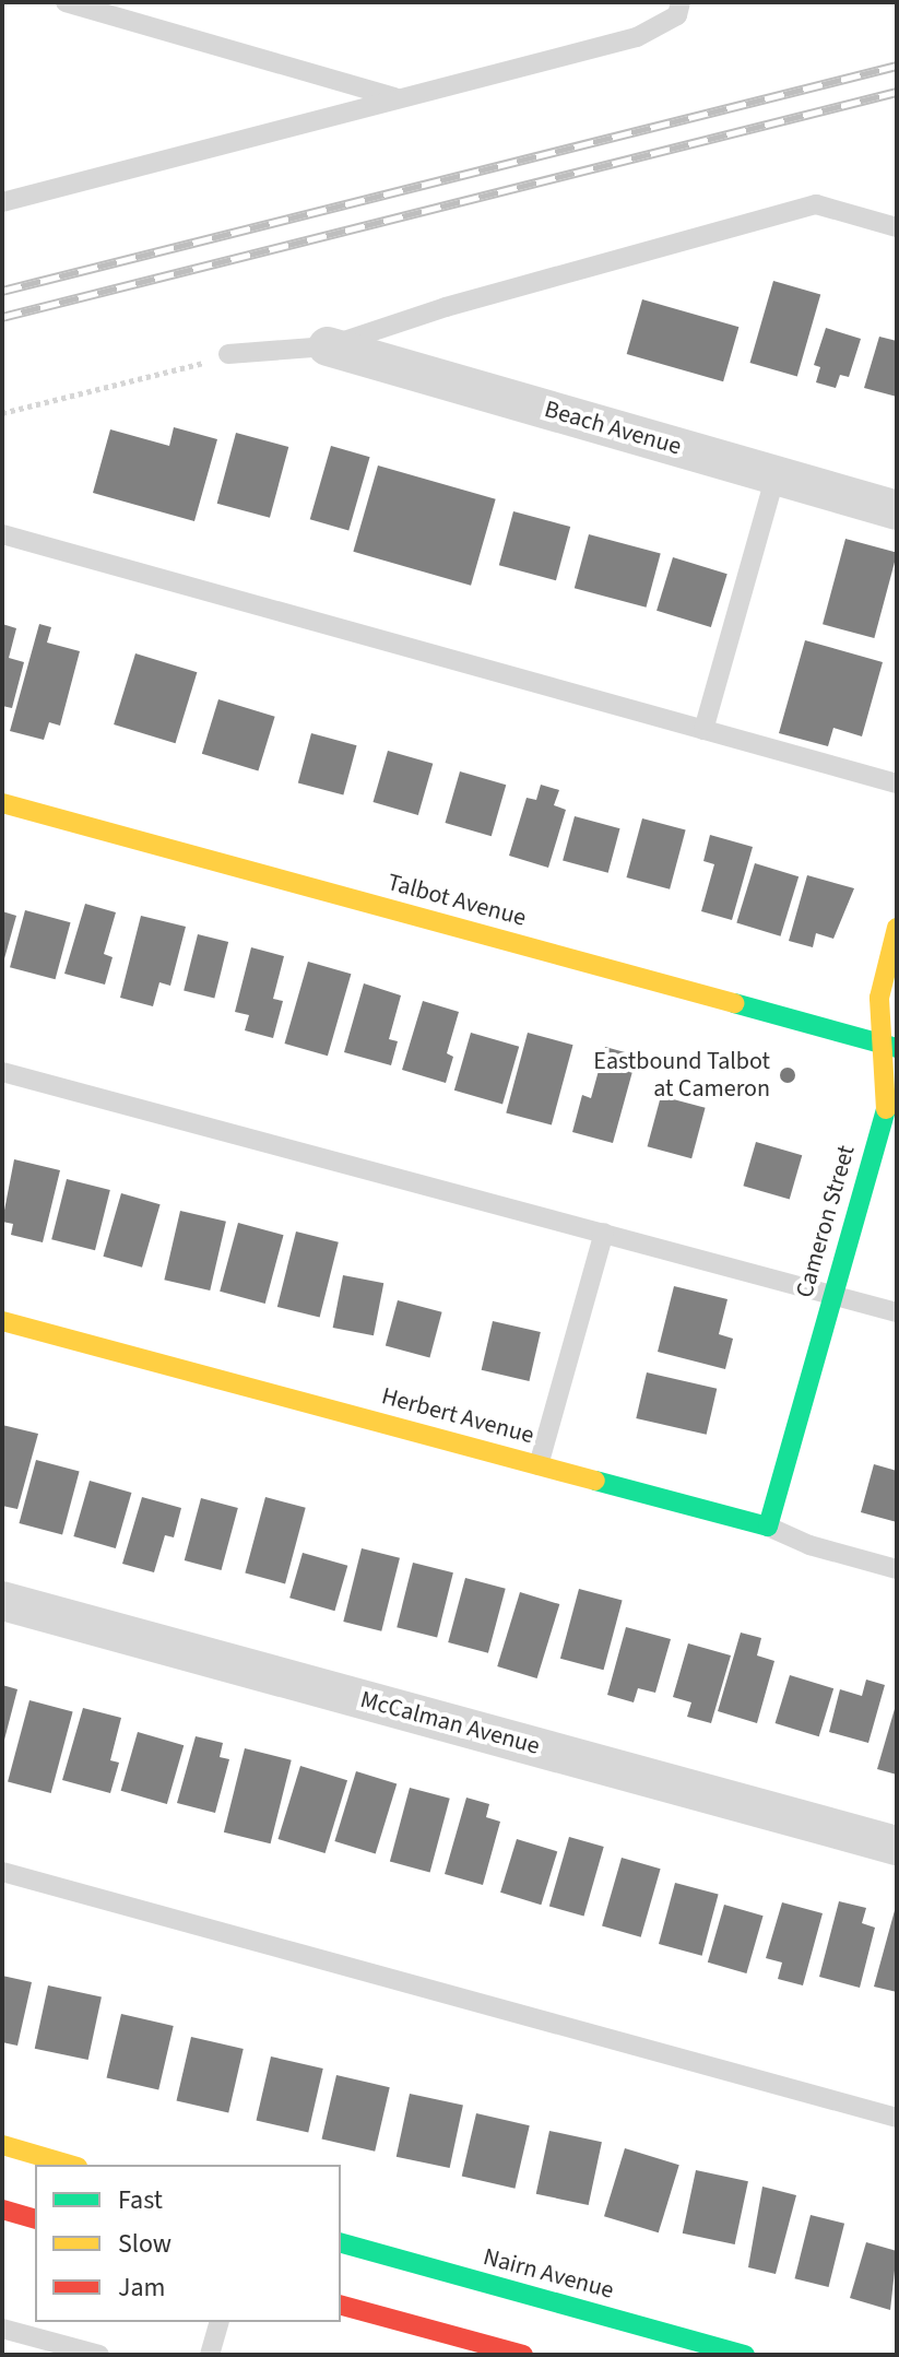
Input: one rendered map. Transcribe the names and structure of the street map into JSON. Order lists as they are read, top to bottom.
{
  "streets": {
    "street": [
      "Beach Avenue",
      "Talbot Avenue",
      "Cameron Street",
      "Herbert Avenue",
      "McCalman Avenue",
      "Nairn Avenue"
    ]
  },
  "crossings": [
    ["Talbot Avenue", "Cameron Street"],
    ["Cameron Street", "Herbert Avenue"]
  ],
  "places": ["Eastbound Talbot at Cameron"],
  "legend": ["Fast", "Slow", "Jam"]
}
